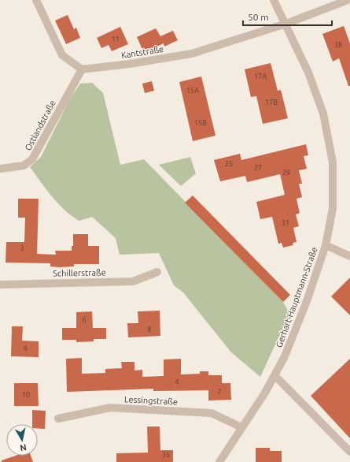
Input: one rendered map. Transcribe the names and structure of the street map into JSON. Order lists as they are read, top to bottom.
{
  "streets": {
    "street": [
      "Kantstraße",
      "Ostlandstraße",
      "Schillerstraße",
      "Gerhart-Hauptmann-Straße",
      "Lessingstraße"
    ]
  },
  "crossings": [
    ["Kantstraße", "Ostlandstraße"],
    ["Kantstraße", "Gerhart-Hauptmann-Straße"],
    ["Gerhart-Hauptmann-Straße", "Lessingstraße"]
  ],
  "house_numbers": [
    "11",
    "38",
    "17A",
    "15A",
    "17B",
    "15B",
    "25",
    "27",
    "29",
    "31",
    "3",
    "6",
    "8",
    "4",
    "4",
    "2",
    "10",
    "35"
  ],
  "scale_bar": "50 m",
  "north": "bottom"
}
